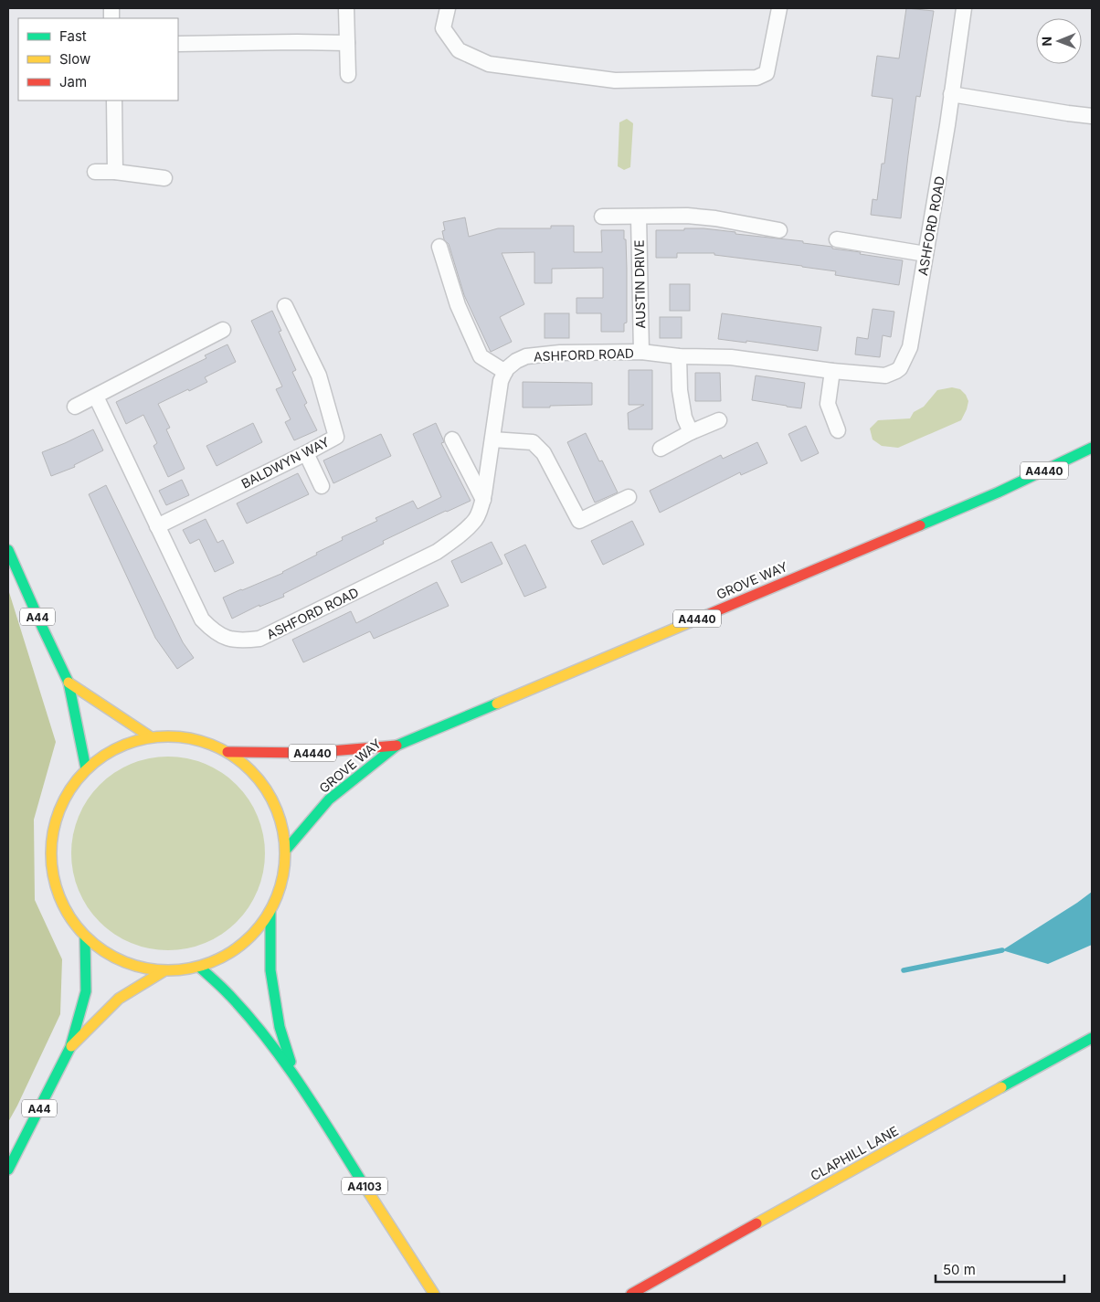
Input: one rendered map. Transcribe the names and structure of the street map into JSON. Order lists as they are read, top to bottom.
{
  "streets": {
    "main road": [
      "A4440",
      "GROVE WAY",
      "A44",
      "CLAPHILL LANE",
      "A4103"
    ],
    "street": ["ASHFORD ROAD", "AUSTIN DRIVE", "BALDWYN WAY"]
  },
  "crossings": [
    ["ASHFORD ROAD", "AUSTIN DRIVE"],
    ["ASHFORD ROAD", "BALDWYN WAY"]
  ],
  "legend": ["Fast", "Slow", "Jam"],
  "scale_bar": "50 m",
  "north": "left"
}
